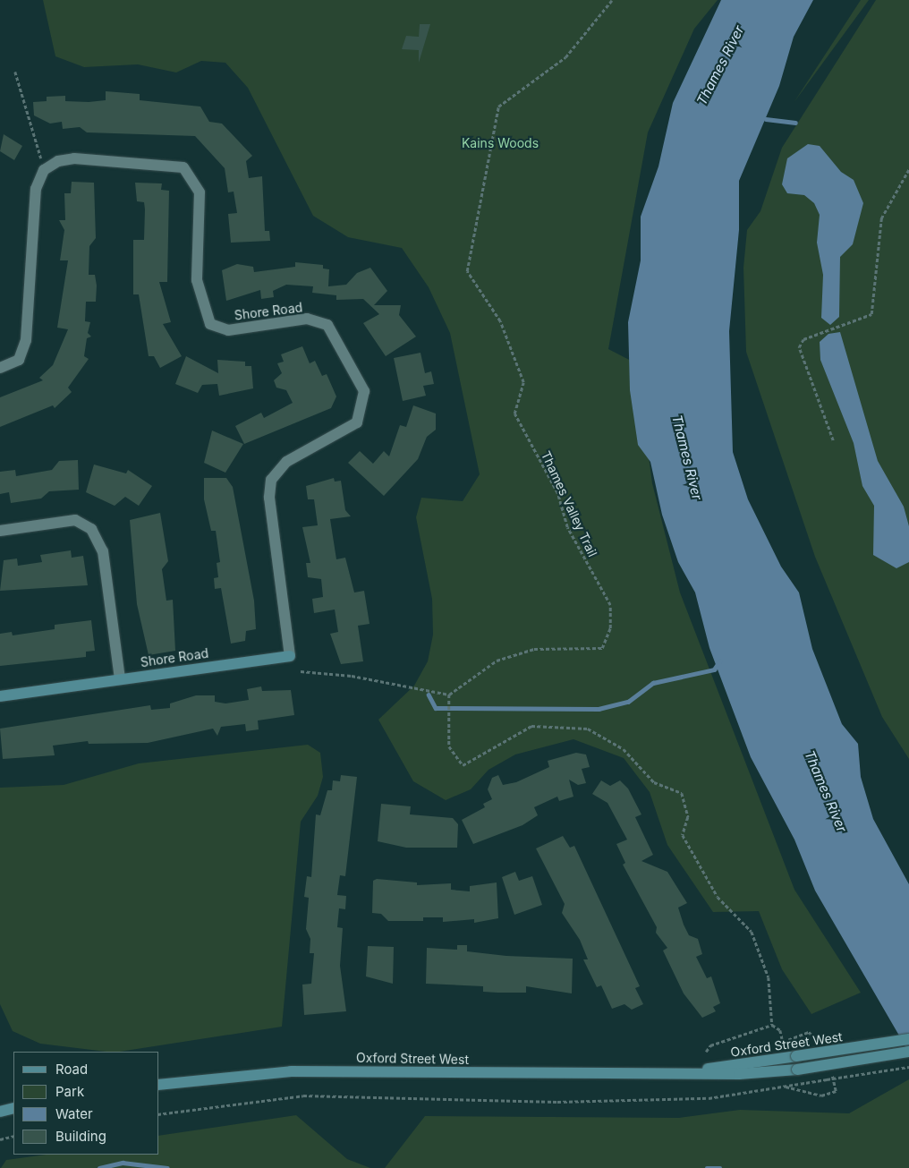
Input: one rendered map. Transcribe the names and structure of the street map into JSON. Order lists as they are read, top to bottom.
{
  "streets": {
    "main road": ["Shore Road", "Oxford Street West"],
    "path": ["Thames Valley Trail"]
  },
  "water": ["Thames River"],
  "parks": ["Kains Woods"],
  "legend": [
    "Road",
    "Park",
    "Water",
    "Building"
  ]
}
